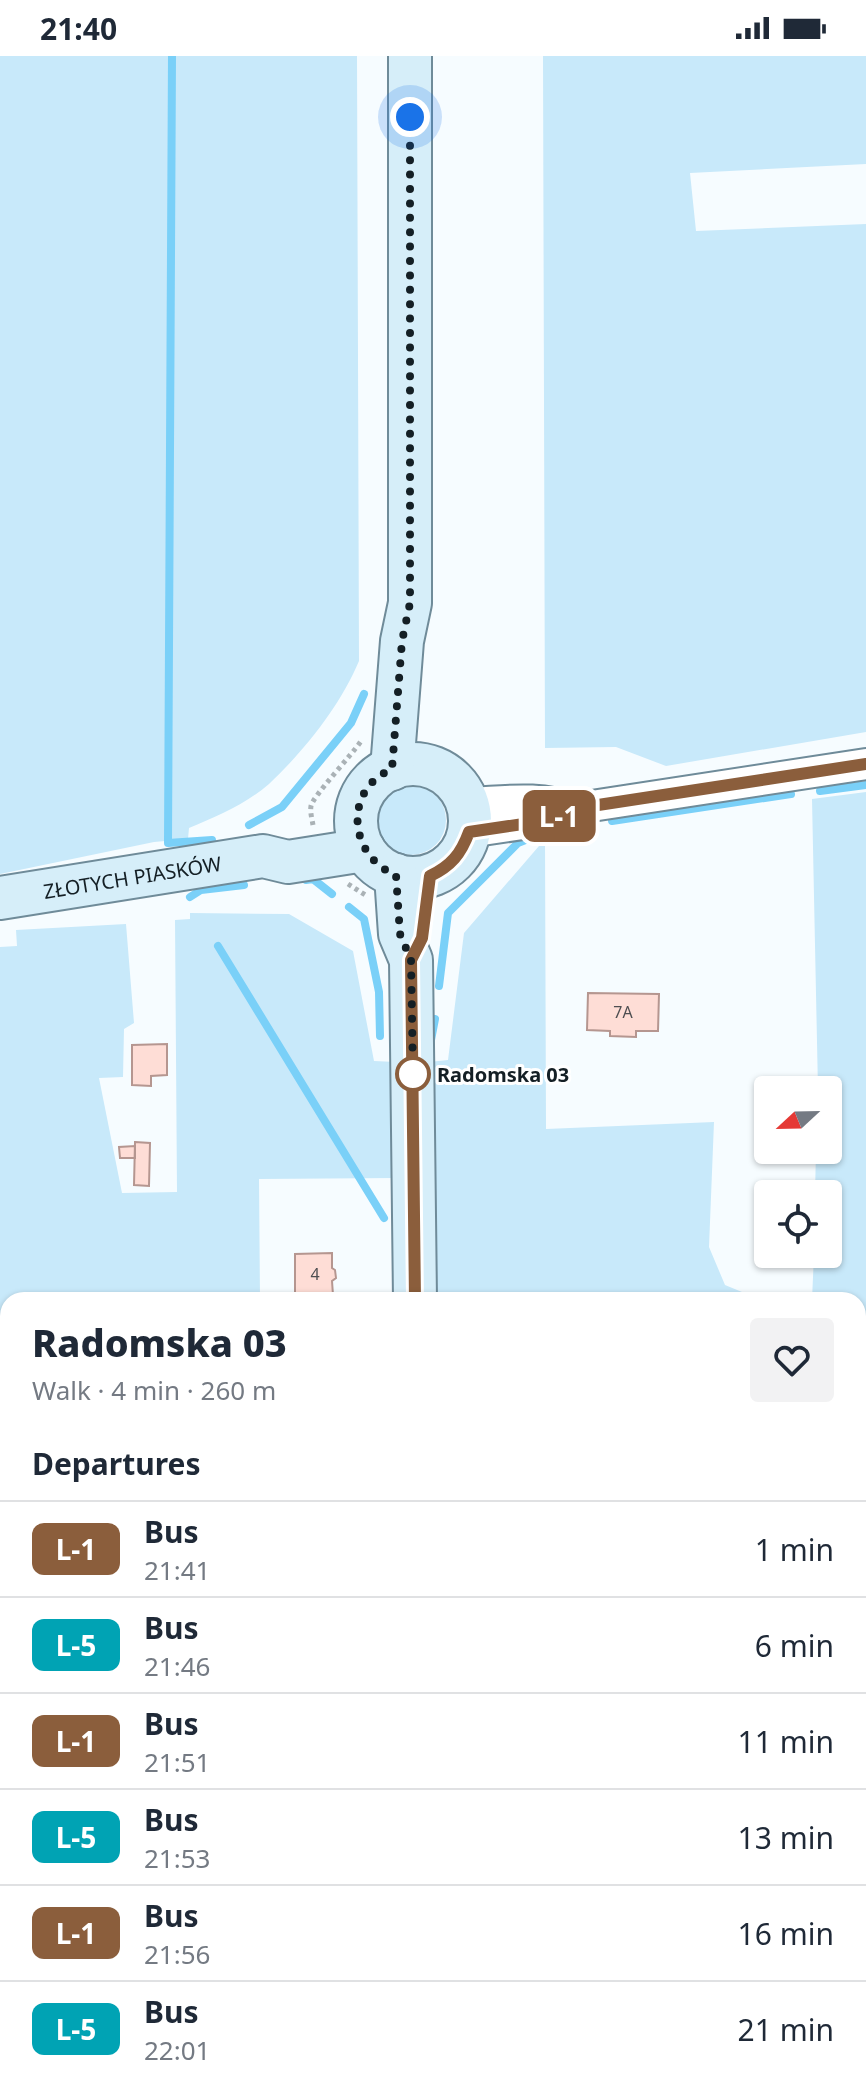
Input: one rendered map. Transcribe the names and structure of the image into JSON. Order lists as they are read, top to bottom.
{
  "streets": {
    "street": ["ZŁOTYCH PIASKÓW"]
  },
  "places": ["Radomska 03"],
  "lines": ["bus line L-1"],
  "house_numbers": ["7A", "4"],
  "north": "left",
  "page": {
    "status": "21:40",
    "on_map": "L-1",
    "heading": [
      ["Radomska 03", "Walk · 4 min · 260 m"],
      "Departures"
    ],
    "list": [
      {
        "mark": "L-1",
        "name": "Bus",
        "note": "21:41",
        "value": "1 min"
      },
      {
        "mark": "L-5",
        "name": "Bus",
        "note": "21:46",
        "value": "6 min"
      },
      {
        "mark": "L-1",
        "name": "Bus",
        "note": "21:51",
        "value": "11 min"
      },
      {
        "mark": "L-5",
        "name": "Bus",
        "note": "21:53",
        "value": "13 min"
      },
      {
        "mark": "L-1",
        "name": "Bus",
        "note": "21:56",
        "value": "16 min"
      },
      {
        "mark": "L-5",
        "name": "Bus",
        "note": "22:01",
        "value": "21 min"
      }
    ]
  }
}
